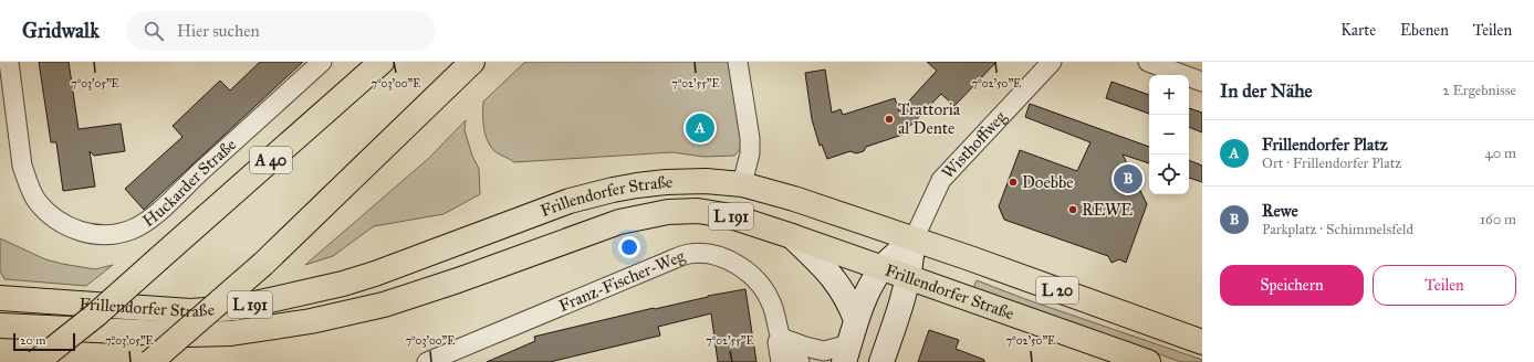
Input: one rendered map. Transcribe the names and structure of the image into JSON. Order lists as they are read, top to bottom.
{
  "streets": {
    "main road": [
      "A 40",
      "Frillendorfer Straße",
      "L 191",
      "L 20"
    ],
    "street": ["Wisthoffweg", "Huckarder Straße", "Franz-Fischer-Weg"]
  },
  "crossings": [
    ["Wisthoffweg", "Frillendorfer Straße"],
    ["Frillendorfer Straße", "L 191"]
  ],
  "places": ["Trattoria al Dente", "Doebbe", "REWE"],
  "scale_bar": "20 m",
  "page": {
    "header": "Gridwalk",
    "search": "Hier suchen",
    "nav": ["Karte", "Ebenen", "Teilen"],
    "heading": ["In der Nähe", "2 Ergebnisse"],
    "map_buttons": ["+", "−"],
    "pins": ["A", "B"],
    "list": [
      {
        "mark": "A",
        "name": "Frillendorfer Platz",
        "note": "Ort · Frillendorfer Platz",
        "value": "40 m"
      },
      {
        "mark": "B",
        "name": "Rewe",
        "note": "Parkplatz · Schimmelsfeld",
        "value": "160 m"
      }
    ],
    "buttons": ["Speichern", "Teilen"],
    "scale": "20 m"
  },
  "coordinates": [
    "7°03'00\"E",
    "7°03'05\"E",
    "7°02'55\"E",
    "7°02'50\"E"
  ]
}
